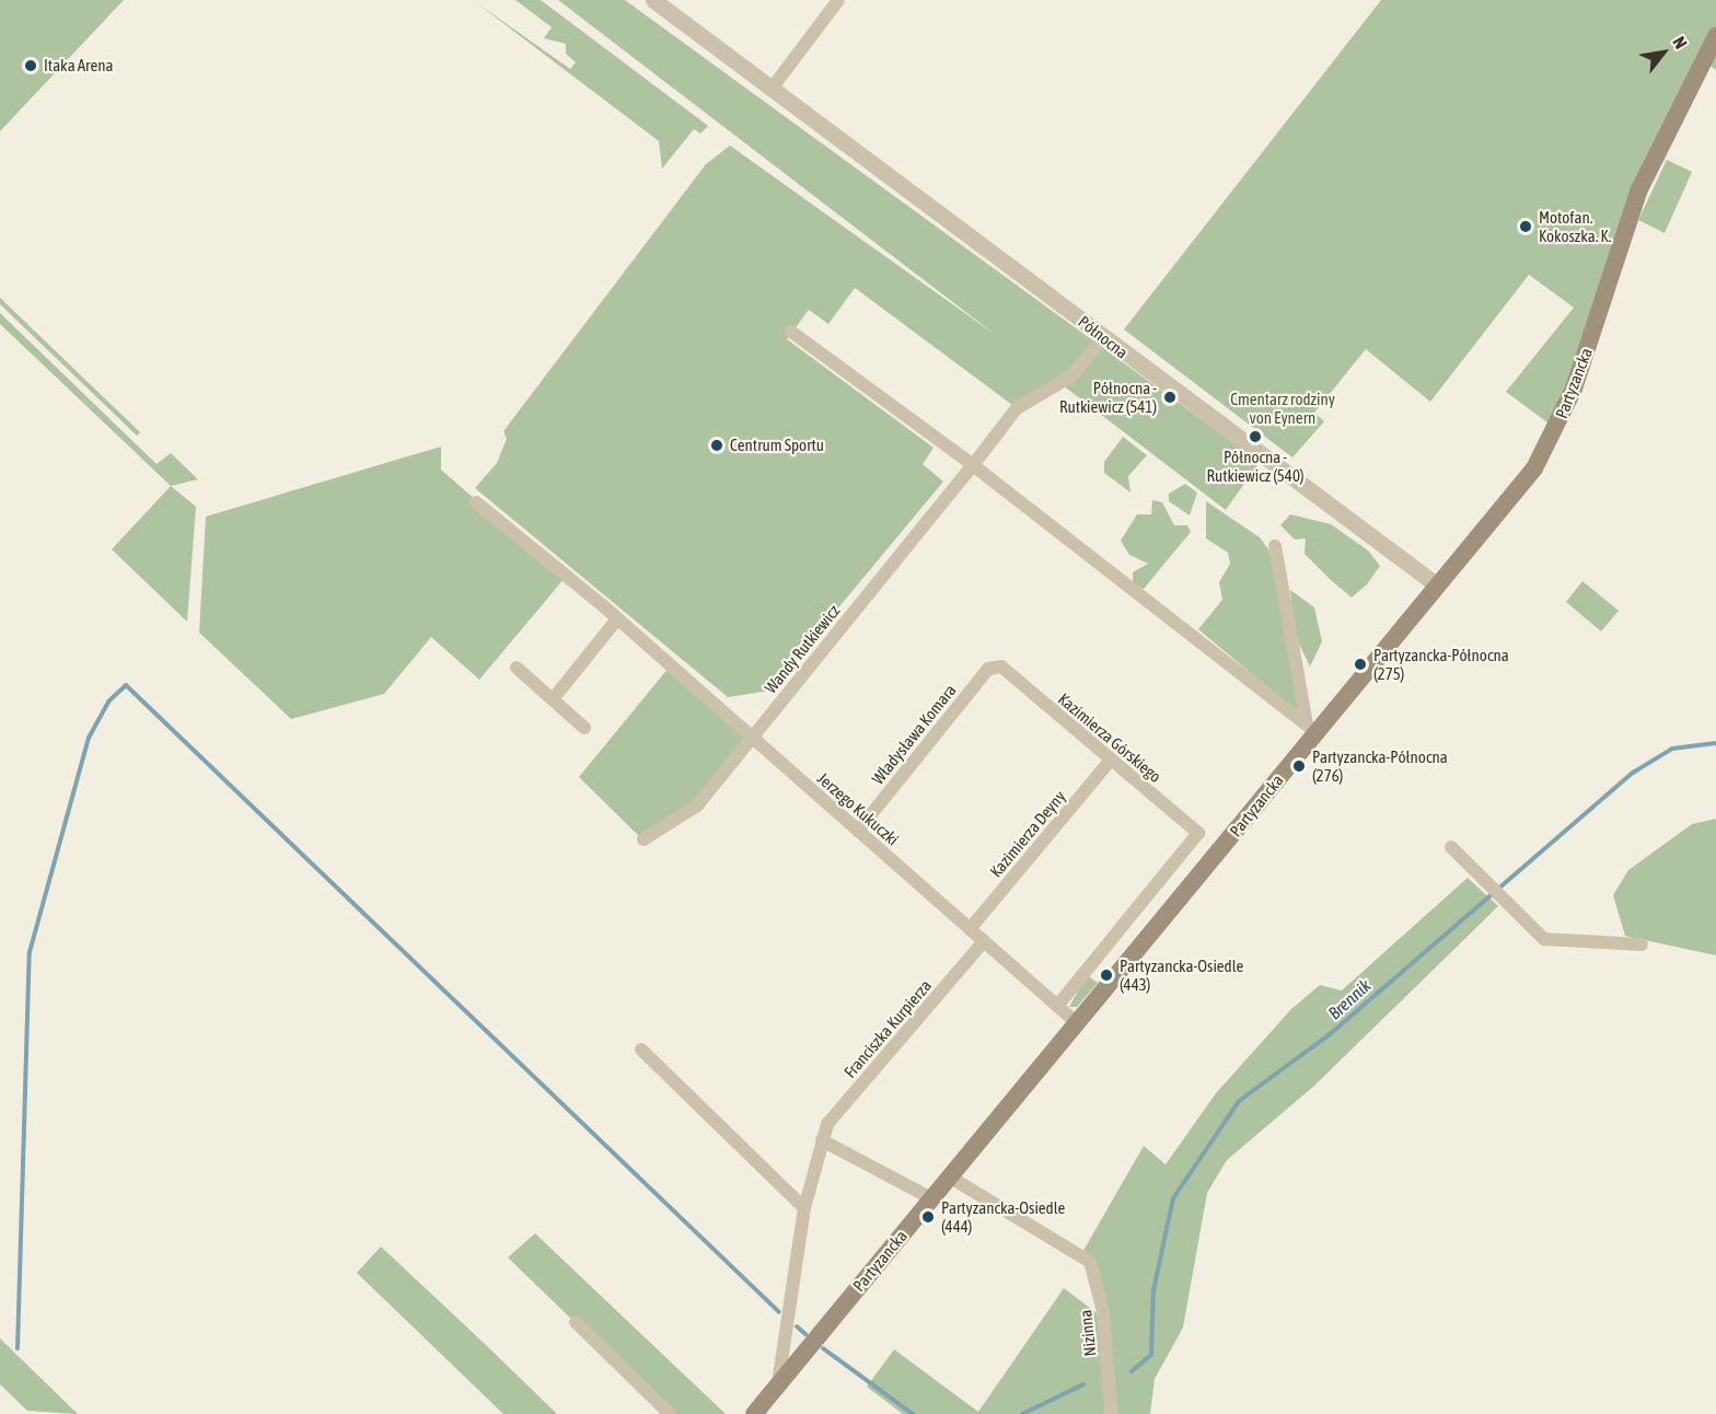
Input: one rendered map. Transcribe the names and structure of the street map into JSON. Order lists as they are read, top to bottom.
{
  "streets": {
    "main road": ["Partyzancka"],
    "street": [
      "Północna",
      "Wandy Rutkiewicz",
      "Władysława Komara",
      "Kazimierza Górskiego",
      "Jerzego Kukuczki",
      "Kazimierza Deyny",
      "Franciszka Kurpierza",
      "Nizinna"
    ]
  },
  "crossings": [
    ["Północna", "Partyzancka"],
    ["Północna", "Wandy Rutkiewicz"],
    ["Partyzancka", "Jerzego Kukuczki"],
    ["Partyzancka", "Franciszka Kurpierza"],
    ["Partyzancka", "Nizinna"],
    ["Wandy Rutkiewicz", "Jerzego Kukuczki"],
    ["Władysława Komara", "Kazimierza Górskiego"],
    ["Władysława Komara", "Jerzego Kukuczki"],
    ["Kazimierza Górskiego", "Jerzego Kukuczki"],
    ["Kazimierza Górskiego", "Kazimierza Deyny"],
    ["Jerzego Kukuczki", "Kazimierza Deyny"],
    ["Jerzego Kukuczki", "Franciszka Kurpierza"]
  ],
  "water": ["Brennik"],
  "parks": ["Cmentarz rodziny von Eynern"],
  "places": [
    "Itaka Arena",
    "Motofan. Kokoszka. K.",
    "Północna - Rutkiewicz (541)",
    "Północna - Rutkiewicz (540)",
    "Centrum Sportu",
    "Partyzancka-Północna (275)",
    "Partyzancka-Północna (276)",
    "Partyzancka-Osiedle (443)",
    "Partyzancka-Osiedle (444)"
  ],
  "north": "top right"
}
